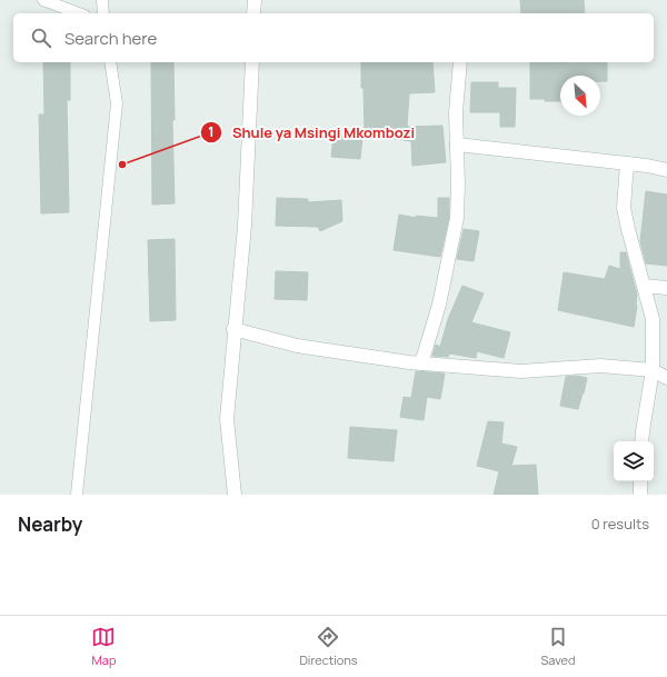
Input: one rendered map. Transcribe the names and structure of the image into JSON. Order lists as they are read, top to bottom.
{
  "places": ["Shule ya Msingi Mkombozi"],
  "north": "bottom right",
  "page": {
    "search": "Search here",
    "heading": ["Nearby", "0 results"],
    "nav": ["Map", "Directions", "Saved"]
  }
}
